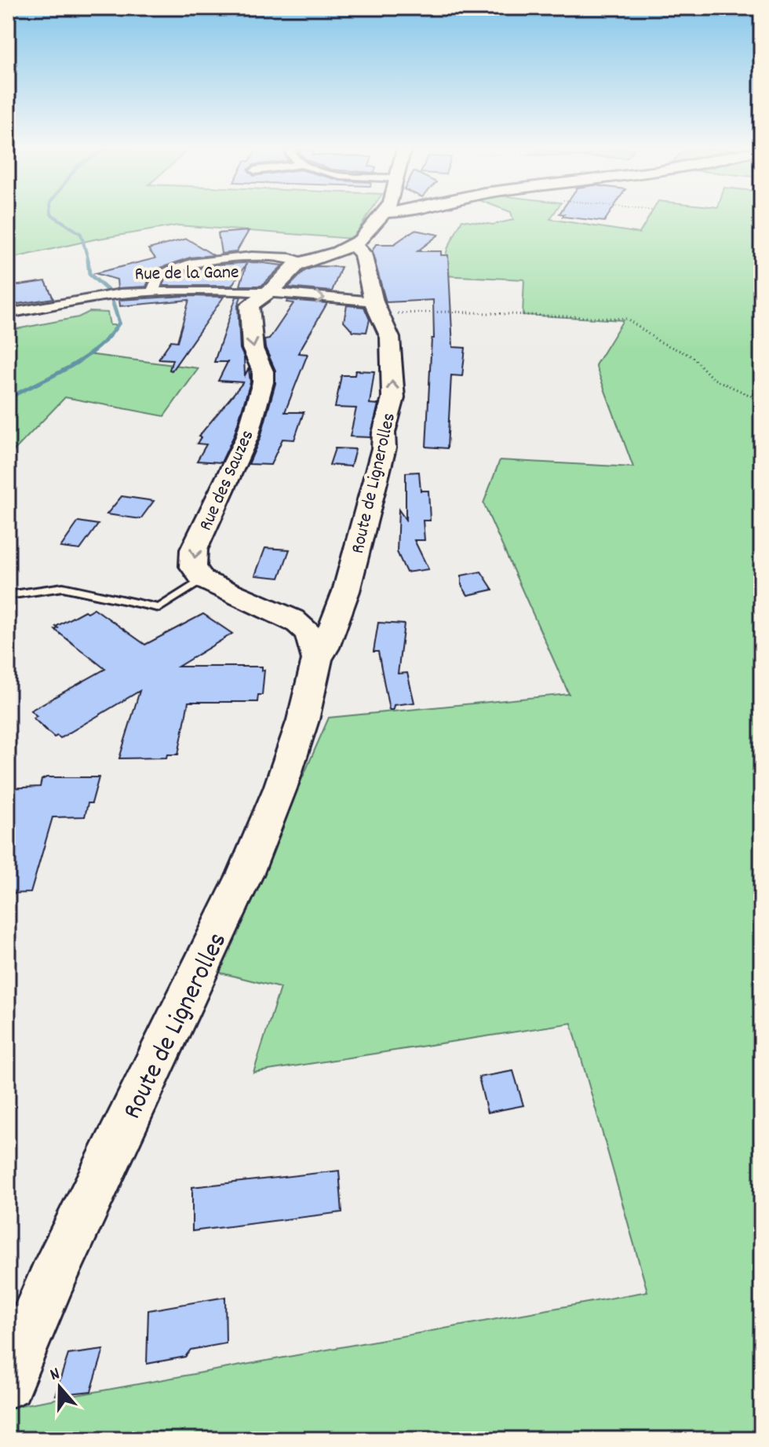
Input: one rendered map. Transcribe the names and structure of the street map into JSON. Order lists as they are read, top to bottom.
{
  "streets": {
    "street": ["Rue de la Gane", "Rue des Sauzes", "Route de Lignerolles"]
  },
  "crossings": [
    ["Rue de la Gane", "Rue des Sauzes"],
    ["Rue de la Gane", "Route de Lignerolles"]
  ],
  "one_way": ["Rue des Sauzes"],
  "north": "top"
}
